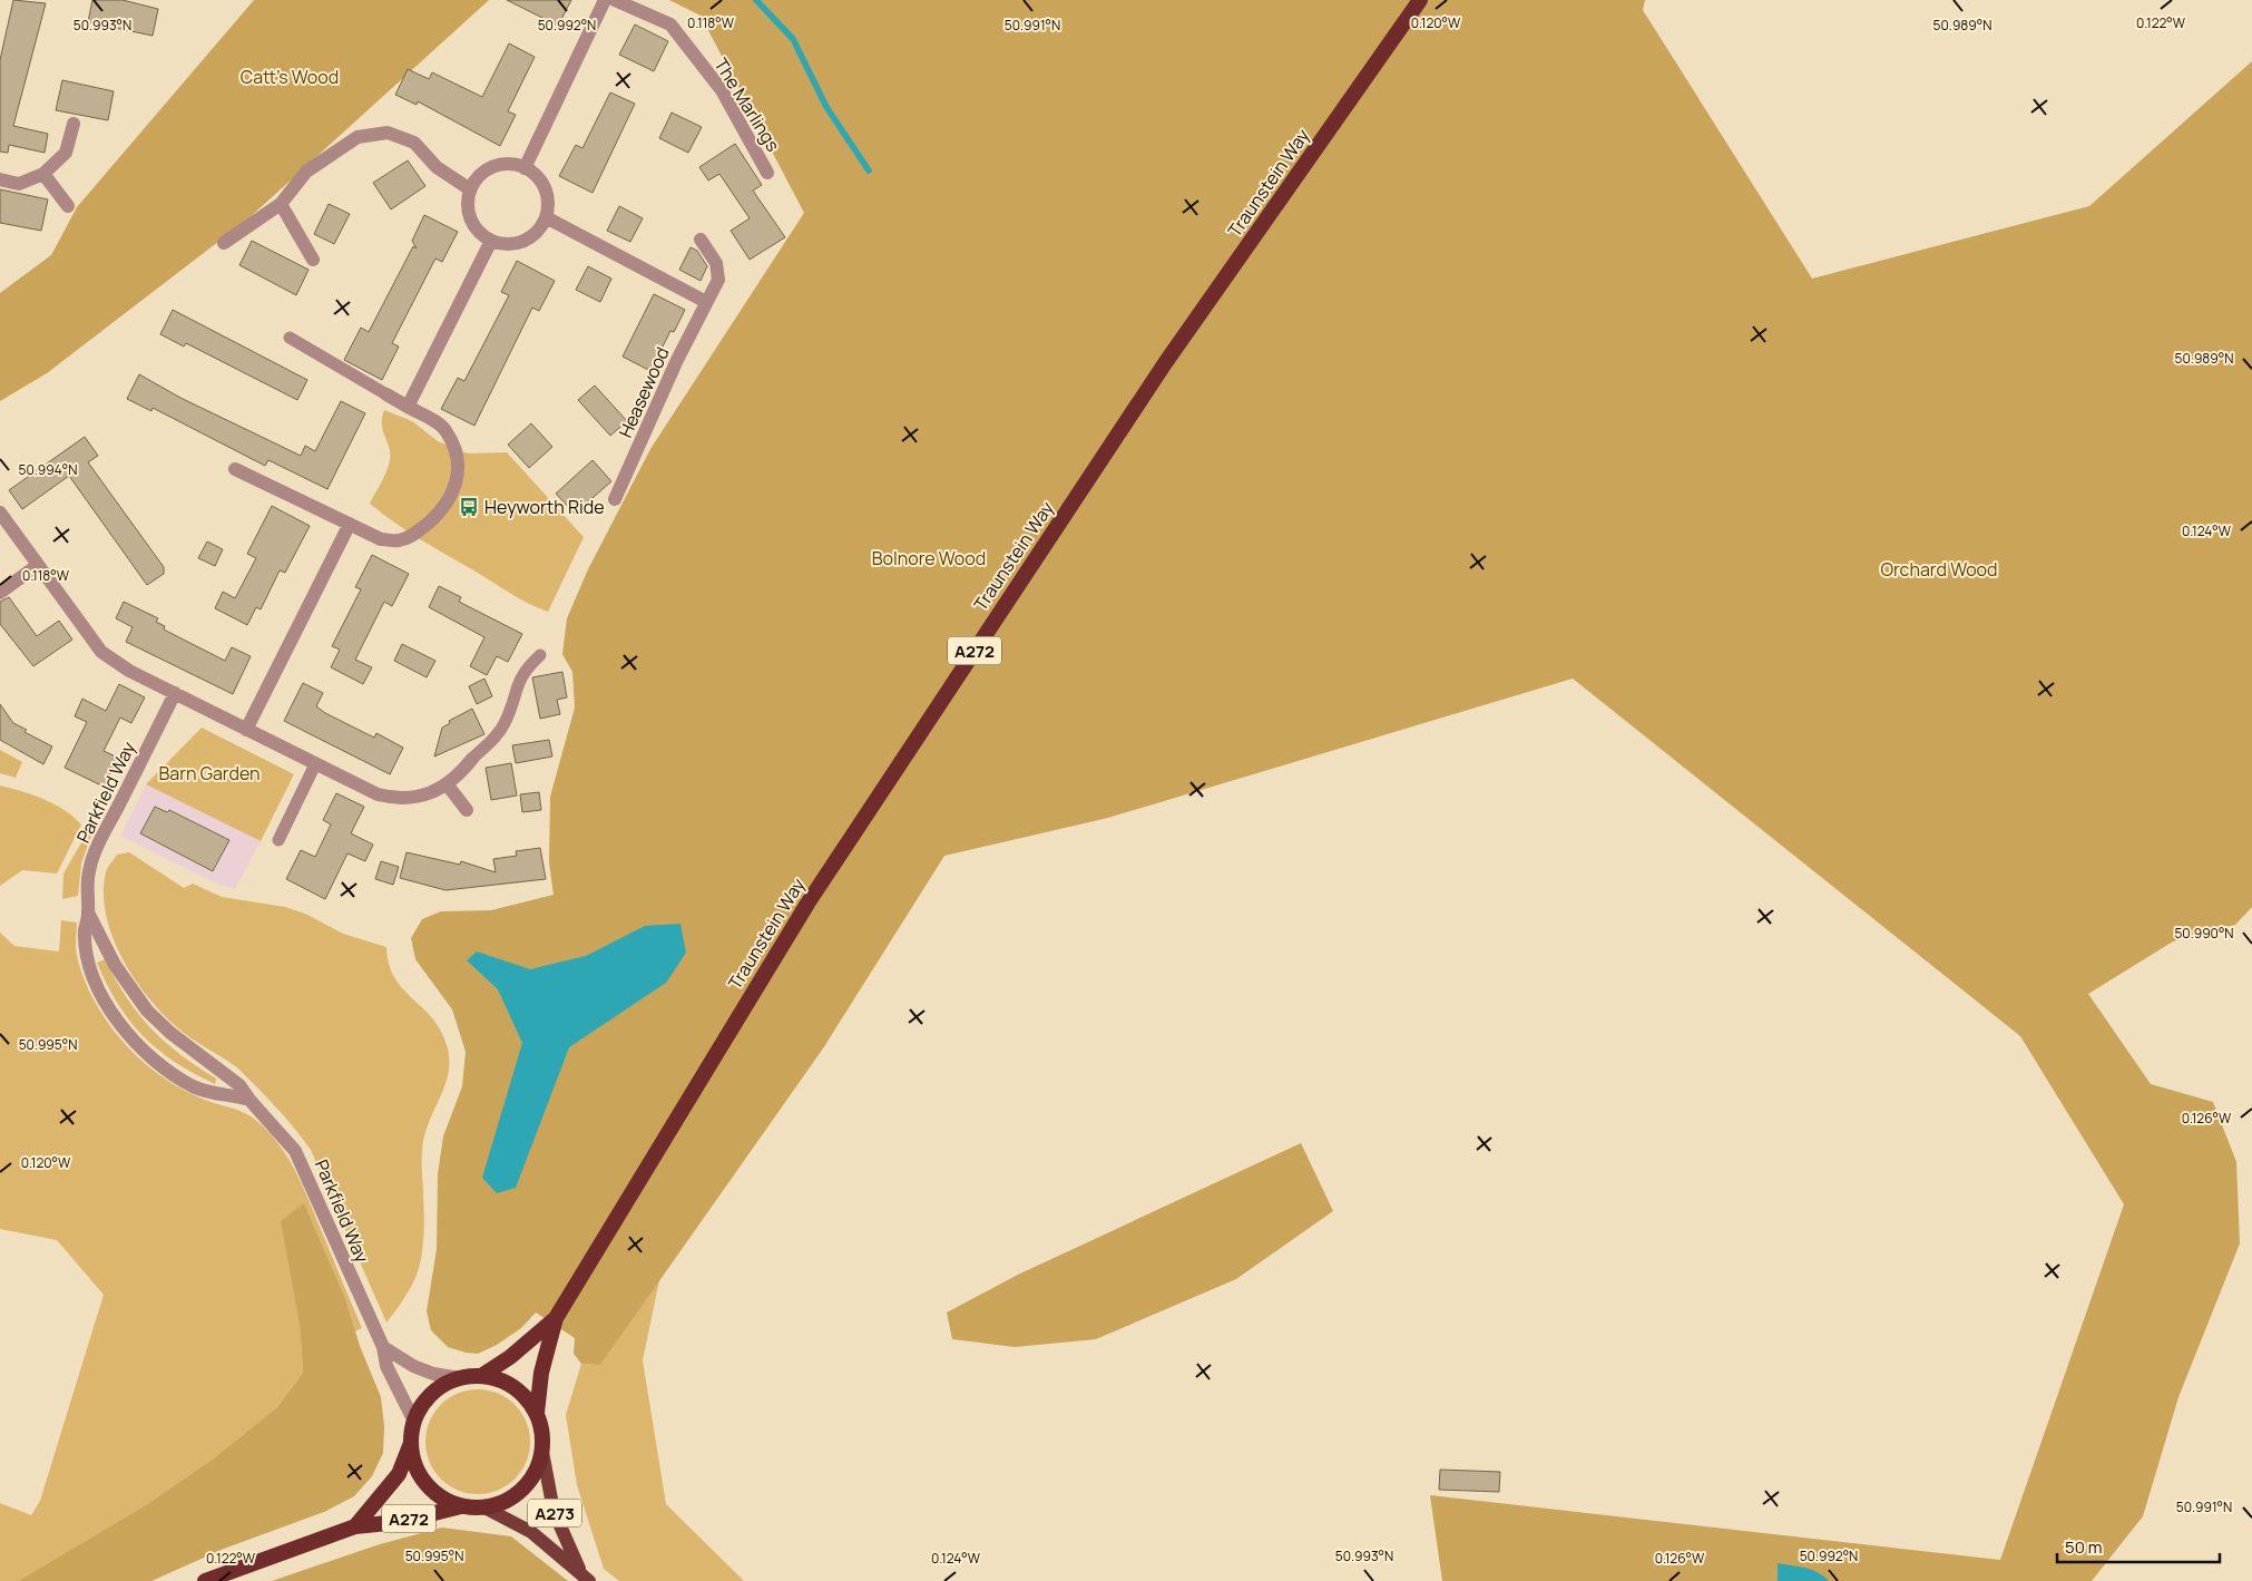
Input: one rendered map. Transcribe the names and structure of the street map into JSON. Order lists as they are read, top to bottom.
{
  "streets": {
    "highway": ["Traunstein Way", "A272"],
    "main road": ["A273"],
    "street": ["The Marlings", "Heasewood", "Parkfield Way"]
  },
  "crossings": [
    ["Traunstein Way", "A272"],
    ["Traunstein Way", "Parkfield Way"],
    ["Traunstein Way", "A273"],
    ["A272", "Parkfield Way"],
    ["A272", "A273"],
    ["Parkfield Way", "A273"]
  ],
  "parks": [
    "Catt's Wood",
    "Bolnore Wood",
    "Orchard Wood",
    "Barn Garden"
  ],
  "places": {
    "bus stop": ["Heyworth Ride"]
  },
  "scale_bar": "50 m",
  "coordinates": [
    "0.118°W",
    "0.120°W",
    "0.122°W",
    "50.993°N",
    "50.992°N",
    "50.991°N",
    "50.989°N",
    "50.994°N",
    "0.124°W",
    "50.990°N",
    "50.995°N",
    "0.126°W"
  ]
}
